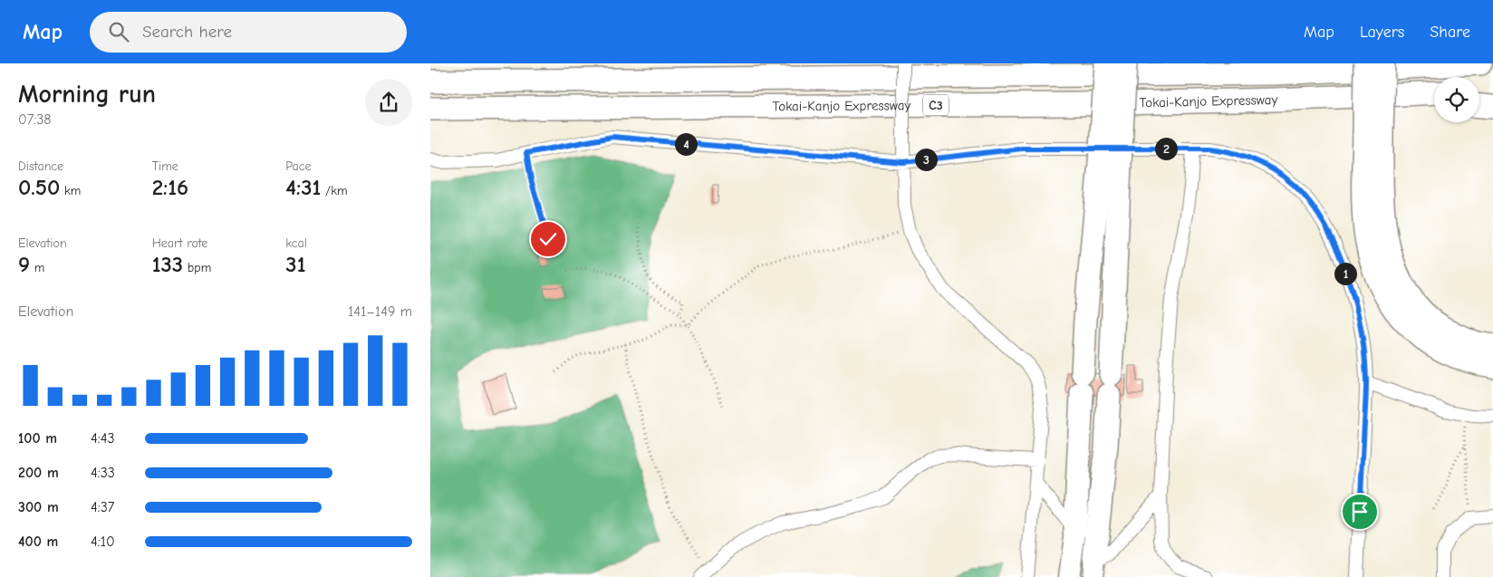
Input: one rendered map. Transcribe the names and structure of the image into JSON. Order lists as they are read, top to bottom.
{
  "streets": {
    "highway": ["Tokai-Kanjo Expressway", "C3"]
  },
  "page": {
    "header": "Map",
    "search": "Search here",
    "nav": ["Map", "Layers", "Share"],
    "heading": ["Morning run", "07:38"],
    "pins": [
      "4",
      "2",
      "3",
      "1"
    ],
    "stats": [
      ["Distance", "0.50 km"],
      ["Time", "2:16"],
      ["Pace", "4:31 /km"],
      ["Elevation", "9 m"],
      ["Heart rate", "133 bpm"],
      ["kcal", "31"]
    ],
    "chart": ["Elevation", "141–149 m"],
    "list": [
      {
        "name": "100 m",
        "note": "4:43"
      },
      {
        "name": "200 m",
        "note": "4:33"
      },
      {
        "name": "300 m",
        "note": "4:37"
      },
      {
        "name": "400 m",
        "note": "4:10"
      }
    ]
  }
}
